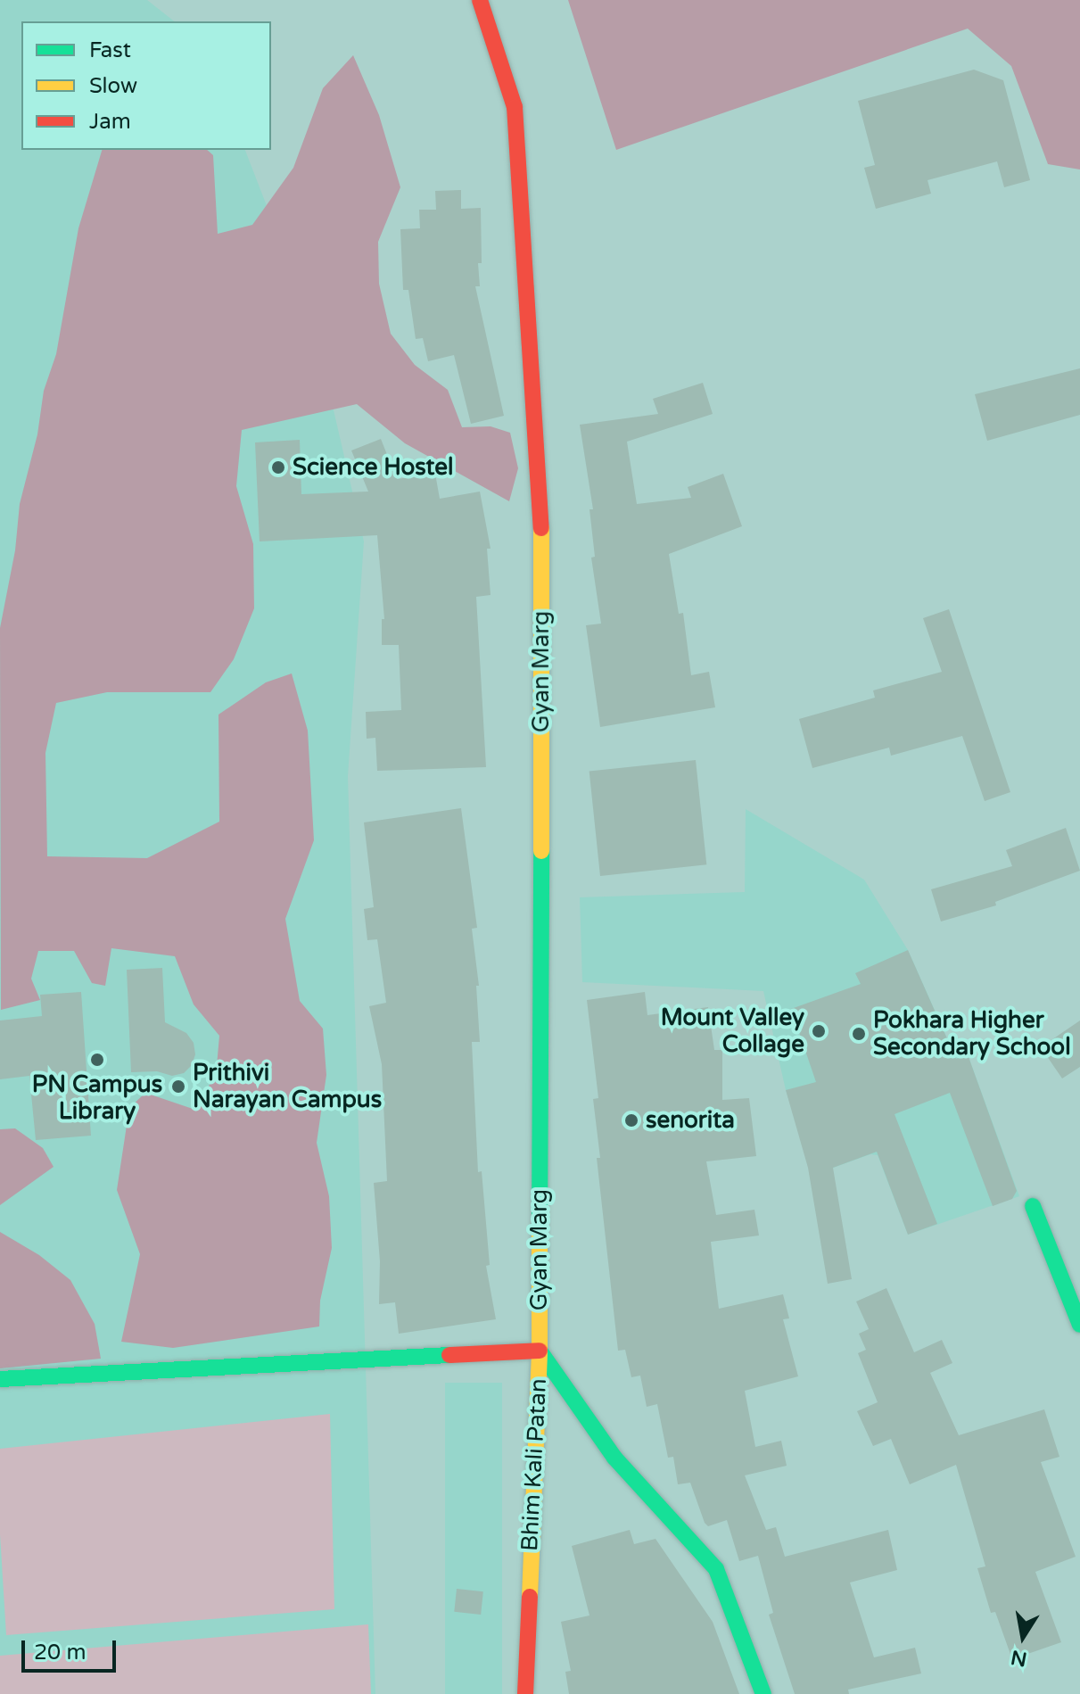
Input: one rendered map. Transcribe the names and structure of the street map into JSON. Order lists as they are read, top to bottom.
{
  "streets": {
    "main road": ["Gyan Marg", "Bhim Kali Patan"]
  },
  "crossings": [
    ["Gyan Marg", "Bhim Kali Patan"]
  ],
  "places": [
    "Science Hostel",
    "Mount Valley Collage",
    "Pokhara Higher Secondary School",
    "PN Campus Library",
    "Prithivi Narayan Campus",
    "senorita"
  ],
  "legend": ["Fast", "Slow", "Jam"],
  "scale_bar": "20 m",
  "north": "bottom"
}
